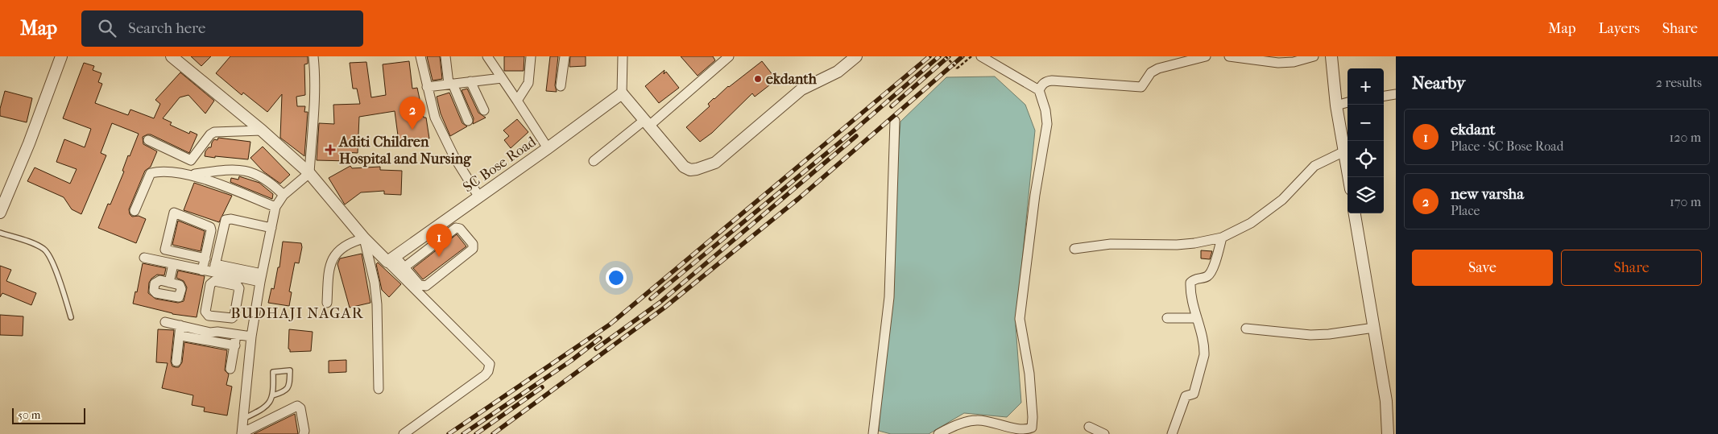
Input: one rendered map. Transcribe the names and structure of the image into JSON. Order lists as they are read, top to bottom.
{
  "streets": {
    "street": ["SC Bose Road"]
  },
  "districts": ["BUDHAJI NAGAR"],
  "places": {
    "other": ["ekdanth"],
    "health": ["Aditi Children Hospital and Nursing"]
  },
  "scale_bar": "50 m",
  "page": {
    "header": "Map",
    "search": "Search here",
    "nav": ["Map", "Layers", "Share"],
    "heading": ["Nearby", "2 results"],
    "map_buttons": ["+", "−"],
    "pins": ["2", "1"],
    "list": [
      {
        "mark": "1",
        "name": "ekdant",
        "note": "Place · SC Bose Road",
        "value": "120 m"
      },
      {
        "mark": "2",
        "name": "new varsha",
        "note": "Place",
        "value": "170 m"
      }
    ],
    "buttons": ["Save", "Share"],
    "scale": "50 m"
  }
}
